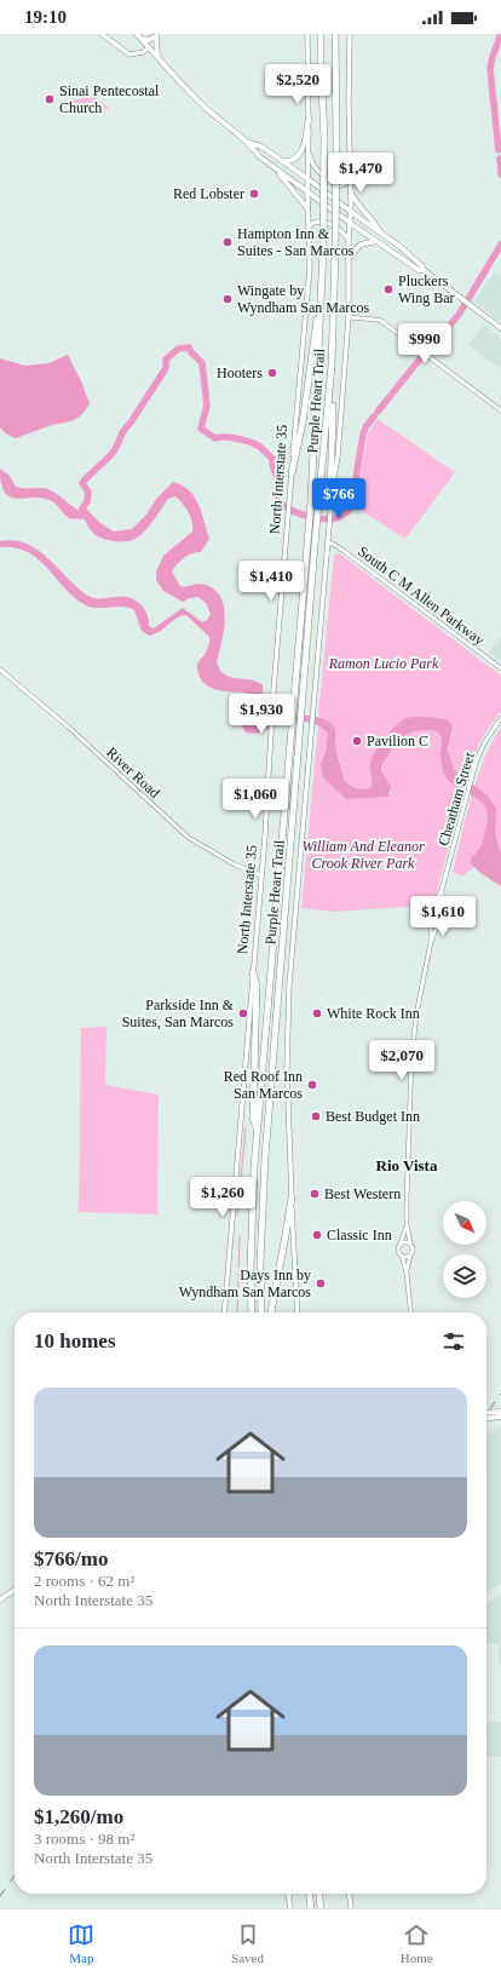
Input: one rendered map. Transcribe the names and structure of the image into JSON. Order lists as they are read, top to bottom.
{
  "streets": {
    "highway": ["Purple Heart Trail"],
    "main road": ["North Interstate 35"],
    "street": ["South C M Allen Parkway", "River Road", "Cheatham Street"]
  },
  "crossings": [
    ["North Interstate 35", "River Road"]
  ],
  "districts": ["Rio Vista"],
  "parks": ["Ramon Lucio Park", "William And Eleanor Crook River Park"],
  "places": [
    "Sinai Pentecostal Church",
    "Red Lobster",
    "Hampton Inn & Suites - San Marcos",
    "Pluckers Wing Bar",
    "Wingate by Wyndham San Marcos",
    "Hooters",
    "Pavilion C",
    "Parkside Inn & Suites, San Marcos",
    "White Rock Inn",
    "Red Roof Inn San Marcos",
    "Best Budget Inn",
    "Best Western",
    "Classic Inn",
    "Days Inn by Wyndham San Marcos"
  ],
  "north": "bottom right",
  "page": {
    "status": "19:10",
    "price": [
      "$2,520",
      "$1,470",
      "$990",
      "$766",
      "$1,410",
      "$1,930",
      "$1,060",
      "$1,610",
      "$2,070",
      "$1,260"
    ],
    "heading": "10 homes",
    "list": [
      {
        "name": "$766/mo",
        "note": "2 rooms · 62 m² · North Interstate 35"
      },
      {
        "name": "$1,260/mo",
        "note": "3 rooms · 98 m² · North Interstate 35"
      }
    ],
    "tabs": ["Map", "Saved", "Home"]
  }
}
